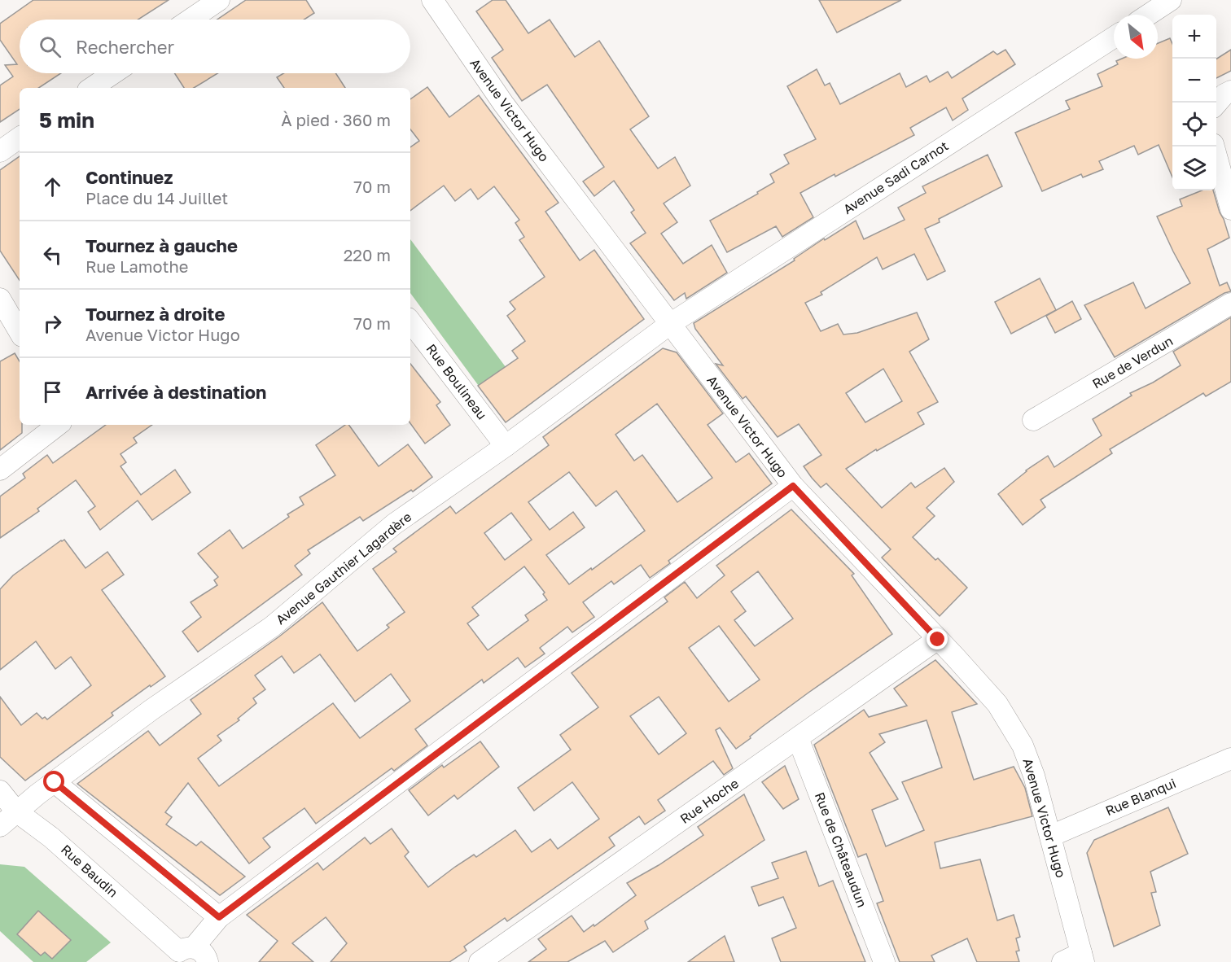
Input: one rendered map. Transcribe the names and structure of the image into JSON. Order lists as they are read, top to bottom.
{
  "streets": {
    "street": [
      "Avenue Victor Hugo",
      "Avenue Sadi Carnot",
      "Rue de Verdun",
      "Rue Boulineau",
      "Avenue Gauthier Lagardère",
      "Rue Blanqui",
      "Rue Hoche",
      "Rue de Châteaudun",
      "Rue Baudin"
    ]
  },
  "crossings": [
    ["Avenue Victor Hugo", "Avenue Sadi Carnot"],
    ["Avenue Victor Hugo", "Avenue Gauthier Lagardère"],
    ["Avenue Victor Hugo", "Rue Blanqui"],
    ["Avenue Victor Hugo", "Rue Hoche"],
    ["Avenue Sadi Carnot", "Avenue Gauthier Lagardère"],
    ["Rue Boulineau", "Avenue Gauthier Lagardère"],
    ["Avenue Gauthier Lagardère", "Rue Baudin"],
    ["Rue Hoche", "Rue de Châteaudun"]
  ],
  "north": "bottom right",
  "page": {
    "map_buttons": ["+", "−"],
    "search": "Rechercher",
    "heading": ["5 min", "À pied · 360 m"],
    "list": [
      ["Continuez", "Place du 14 Juillet", "70 m"],
      ["Tournez à gauche", "Rue Lamothe", "220 m"],
      ["Tournez à droite", "Avenue Victor Hugo", "70 m"],
      "Arrivée à destination"
    ]
  }
}
